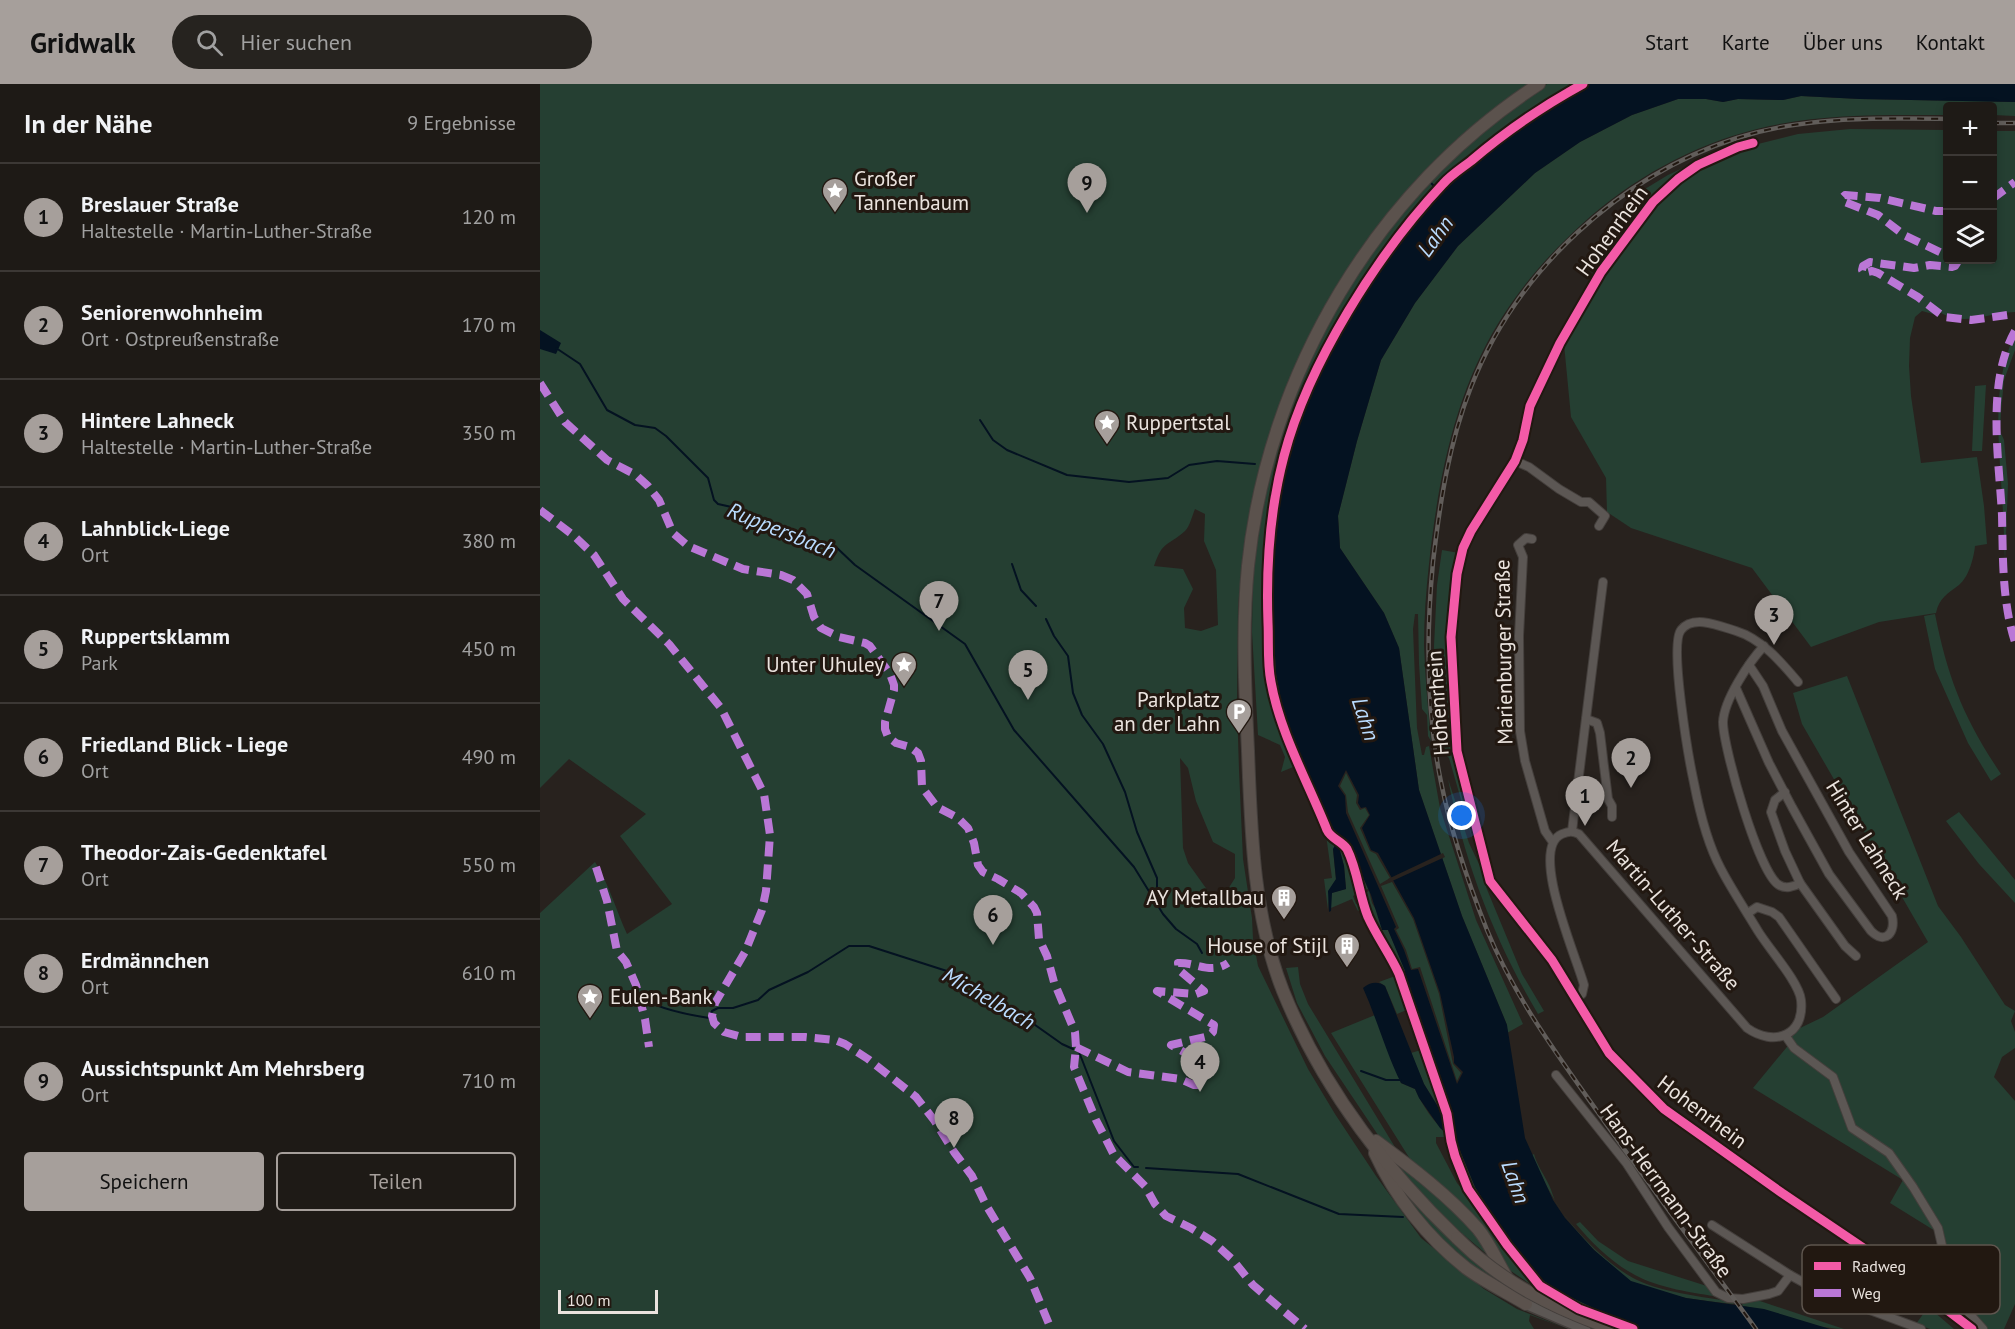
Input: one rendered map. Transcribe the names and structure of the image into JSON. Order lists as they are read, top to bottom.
{
  "streets": {
    "street": [
      "Hohenrhein",
      "Marienburger Straße",
      "Hinter Lahneck",
      "Martin-Luther-Straße",
      "Hans-Herrmann-Straße"
    ]
  },
  "water": ["Lahn", "Ruppersbach", "Michelbach"],
  "places": {
    "place": [
      "Großer Tannenbaum",
      "Ruppertstal",
      "Unter Uhuley",
      "Eulen-Bank"
    ],
    "parking": ["Parkplatz an der Lahn"],
    "building": ["AY Metallbau", "House of Stijl"]
  },
  "legend": ["Radweg", "Weg"],
  "scale_bar": "100 m",
  "page": {
    "header": "Gridwalk",
    "search": "Hier suchen",
    "nav": [
      "Start",
      "Karte",
      "Über uns",
      "Kontakt"
    ],
    "heading": ["In der Nähe", "9 Ergebnisse"],
    "map_buttons": ["+", "−"],
    "list": [
      {
        "mark": "1",
        "name": "Breslauer Straße",
        "note": "Haltestelle · Martin-Luther-Straße",
        "value": "120 m"
      },
      {
        "mark": "2",
        "name": "Seniorenwohnheim",
        "note": "Ort · Ostpreußenstraße",
        "value": "170 m"
      },
      {
        "mark": "3",
        "name": "Hintere Lahneck",
        "note": "Haltestelle · Martin-Luther-Straße",
        "value": "350 m"
      },
      {
        "mark": "4",
        "name": "Lahnblick-Liege",
        "note": "Ort",
        "value": "380 m"
      },
      {
        "mark": "5",
        "name": "Ruppertsklamm",
        "note": "Park",
        "value": "450 m"
      },
      {
        "mark": "6",
        "name": "Friedland Blick - Liege",
        "note": "Ort",
        "value": "490 m"
      },
      {
        "mark": "7",
        "name": "Theodor-Zais-Gedenktafel",
        "note": "Ort",
        "value": "550 m"
      },
      {
        "mark": "8",
        "name": "Erdmännchen",
        "note": "Ort",
        "value": "610 m"
      },
      {
        "mark": "9",
        "name": "Aussichtspunkt Am Mehrsberg",
        "note": "Ort",
        "value": "710 m"
      }
    ],
    "pins": [
      "9",
      "7",
      "3",
      "5",
      "2",
      "1",
      "6",
      "4",
      "8"
    ],
    "buttons": ["Speichern", "Teilen"],
    "scale": "100 m"
  }
}
